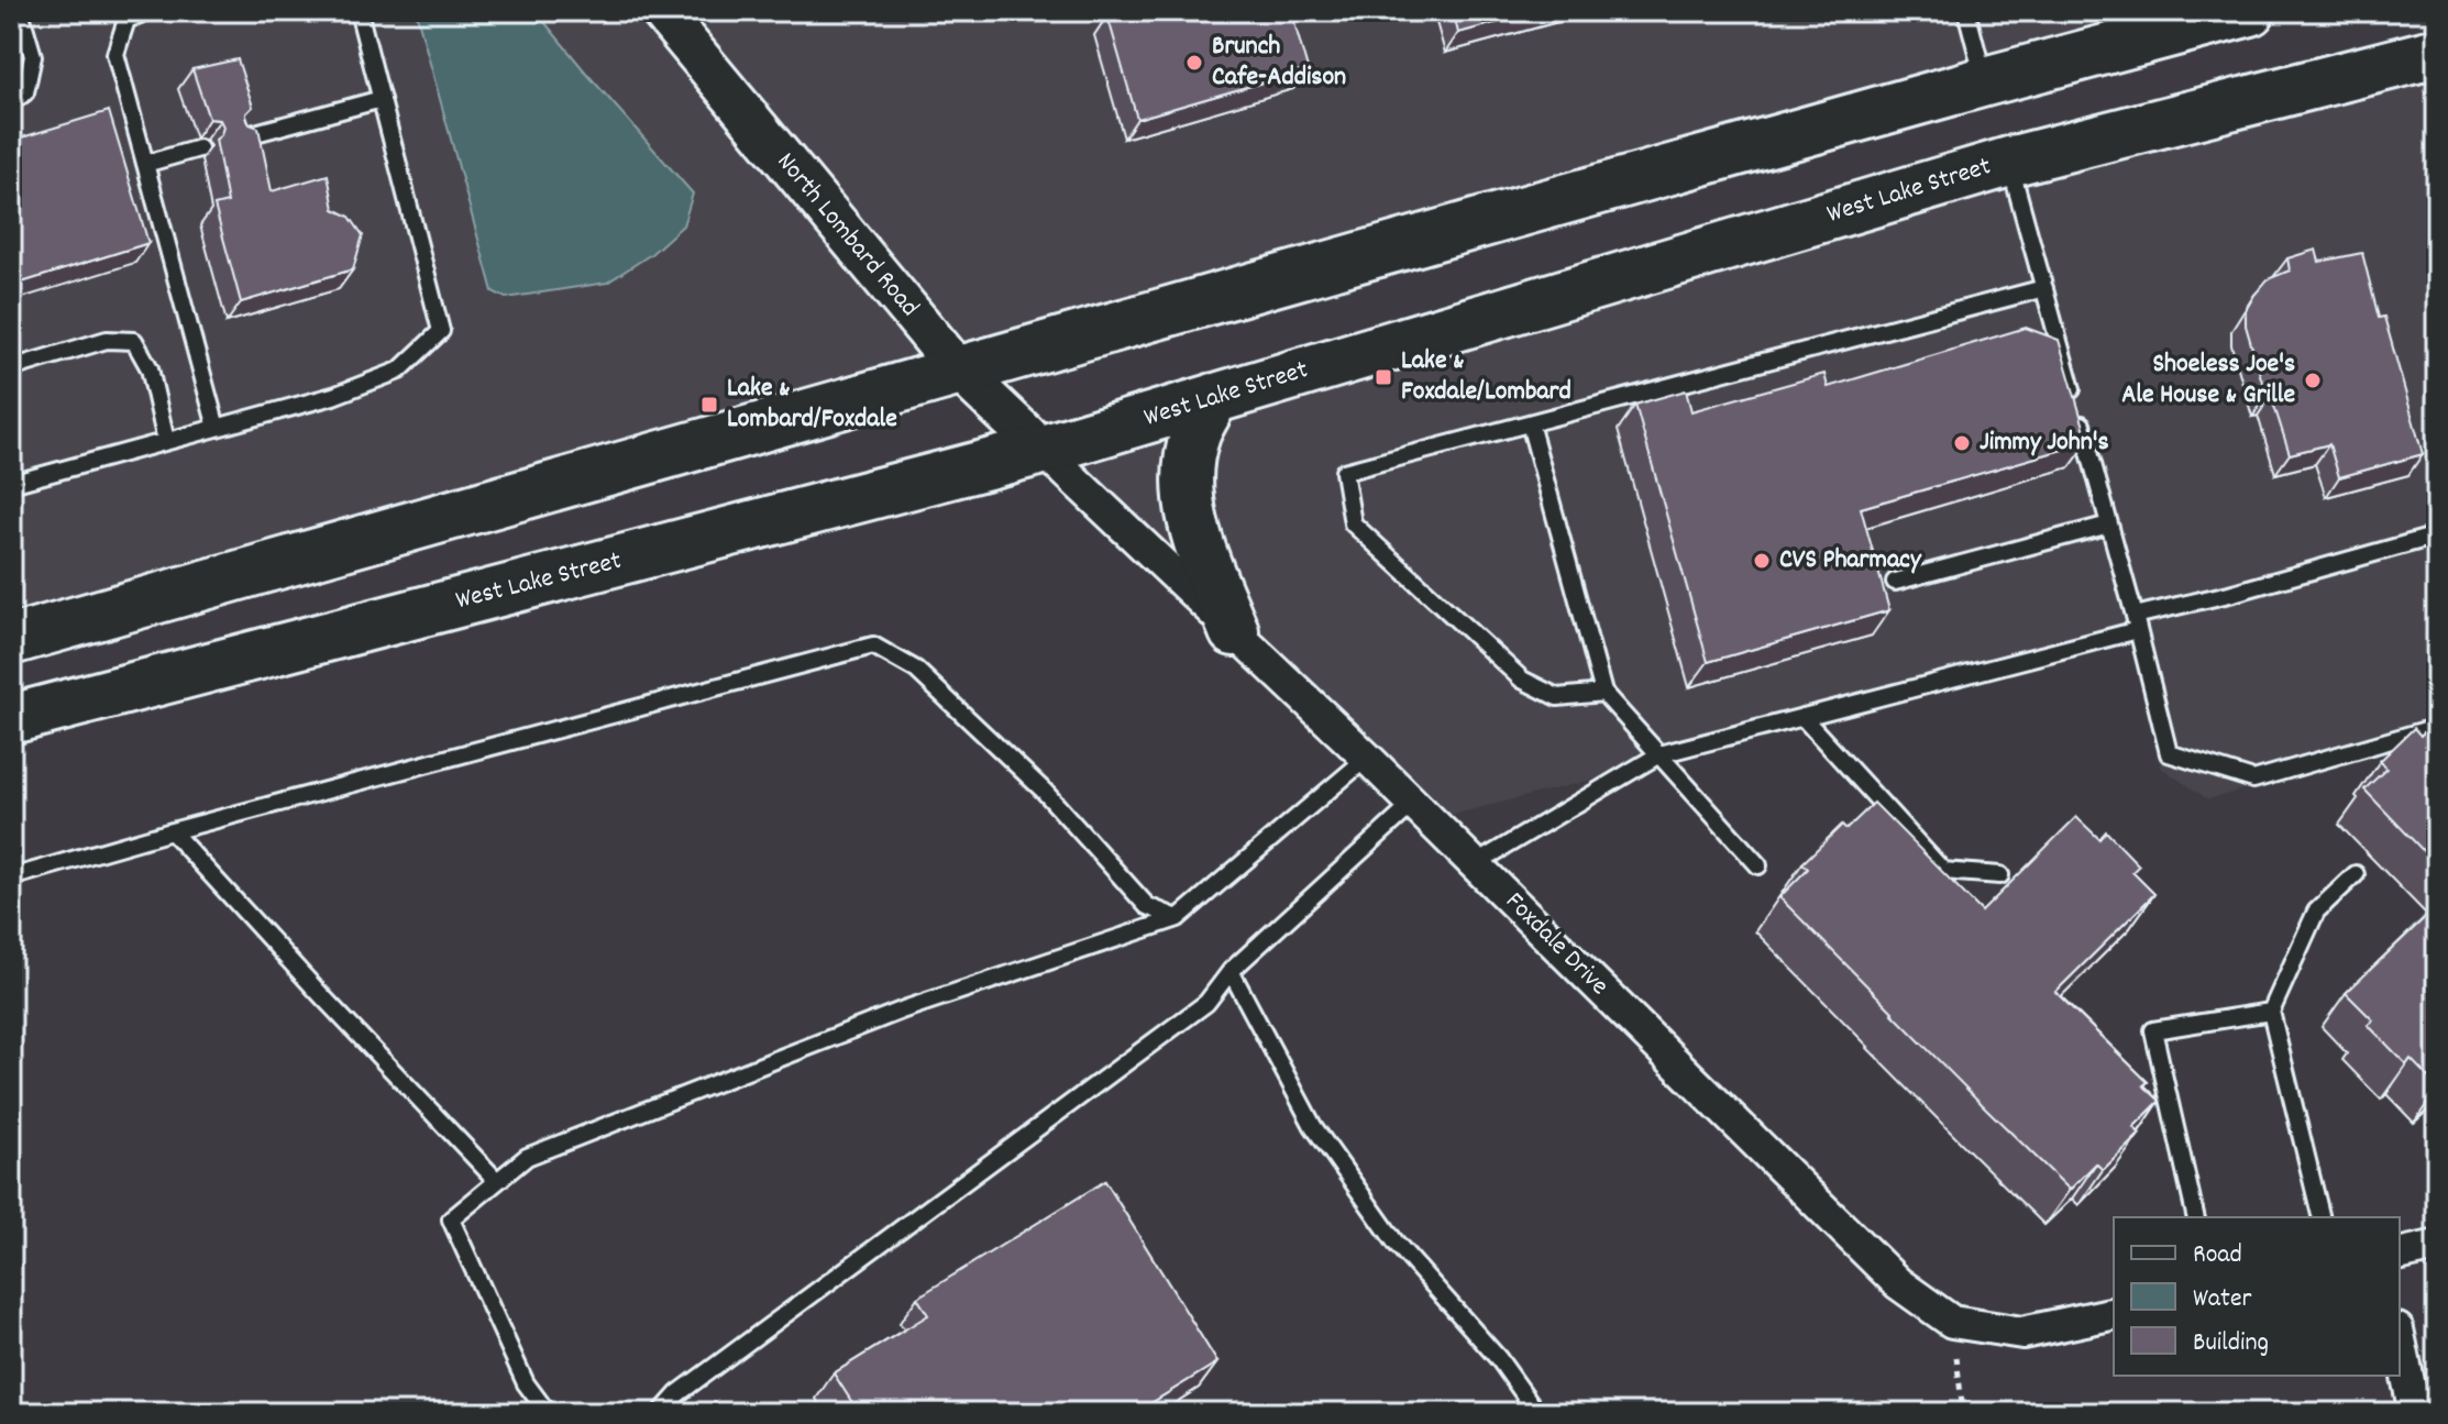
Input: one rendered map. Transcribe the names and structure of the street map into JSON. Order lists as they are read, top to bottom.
{
  "streets": {
    "main road": ["West Lake Street"],
    "street": ["North Lombard Road", "Foxdale Drive"]
  },
  "crossings": [
    ["West Lake Street", "North Lombard Road"],
    ["West Lake Street", "Foxdale Drive"],
    ["North Lombard Road", "Foxdale Drive"]
  ],
  "places": {
    "other": [
      "Brunch Cafe-Addison",
      "Shoeless Joe's Ale House & Grille",
      "Jimmy John's",
      "CVS Pharmacy"
    ],
    "transit": ["Lake & Foxdale/Lombard", "Lake & Lombard/Foxdale"]
  },
  "legend": ["Road", "Water", "Building"]
}
